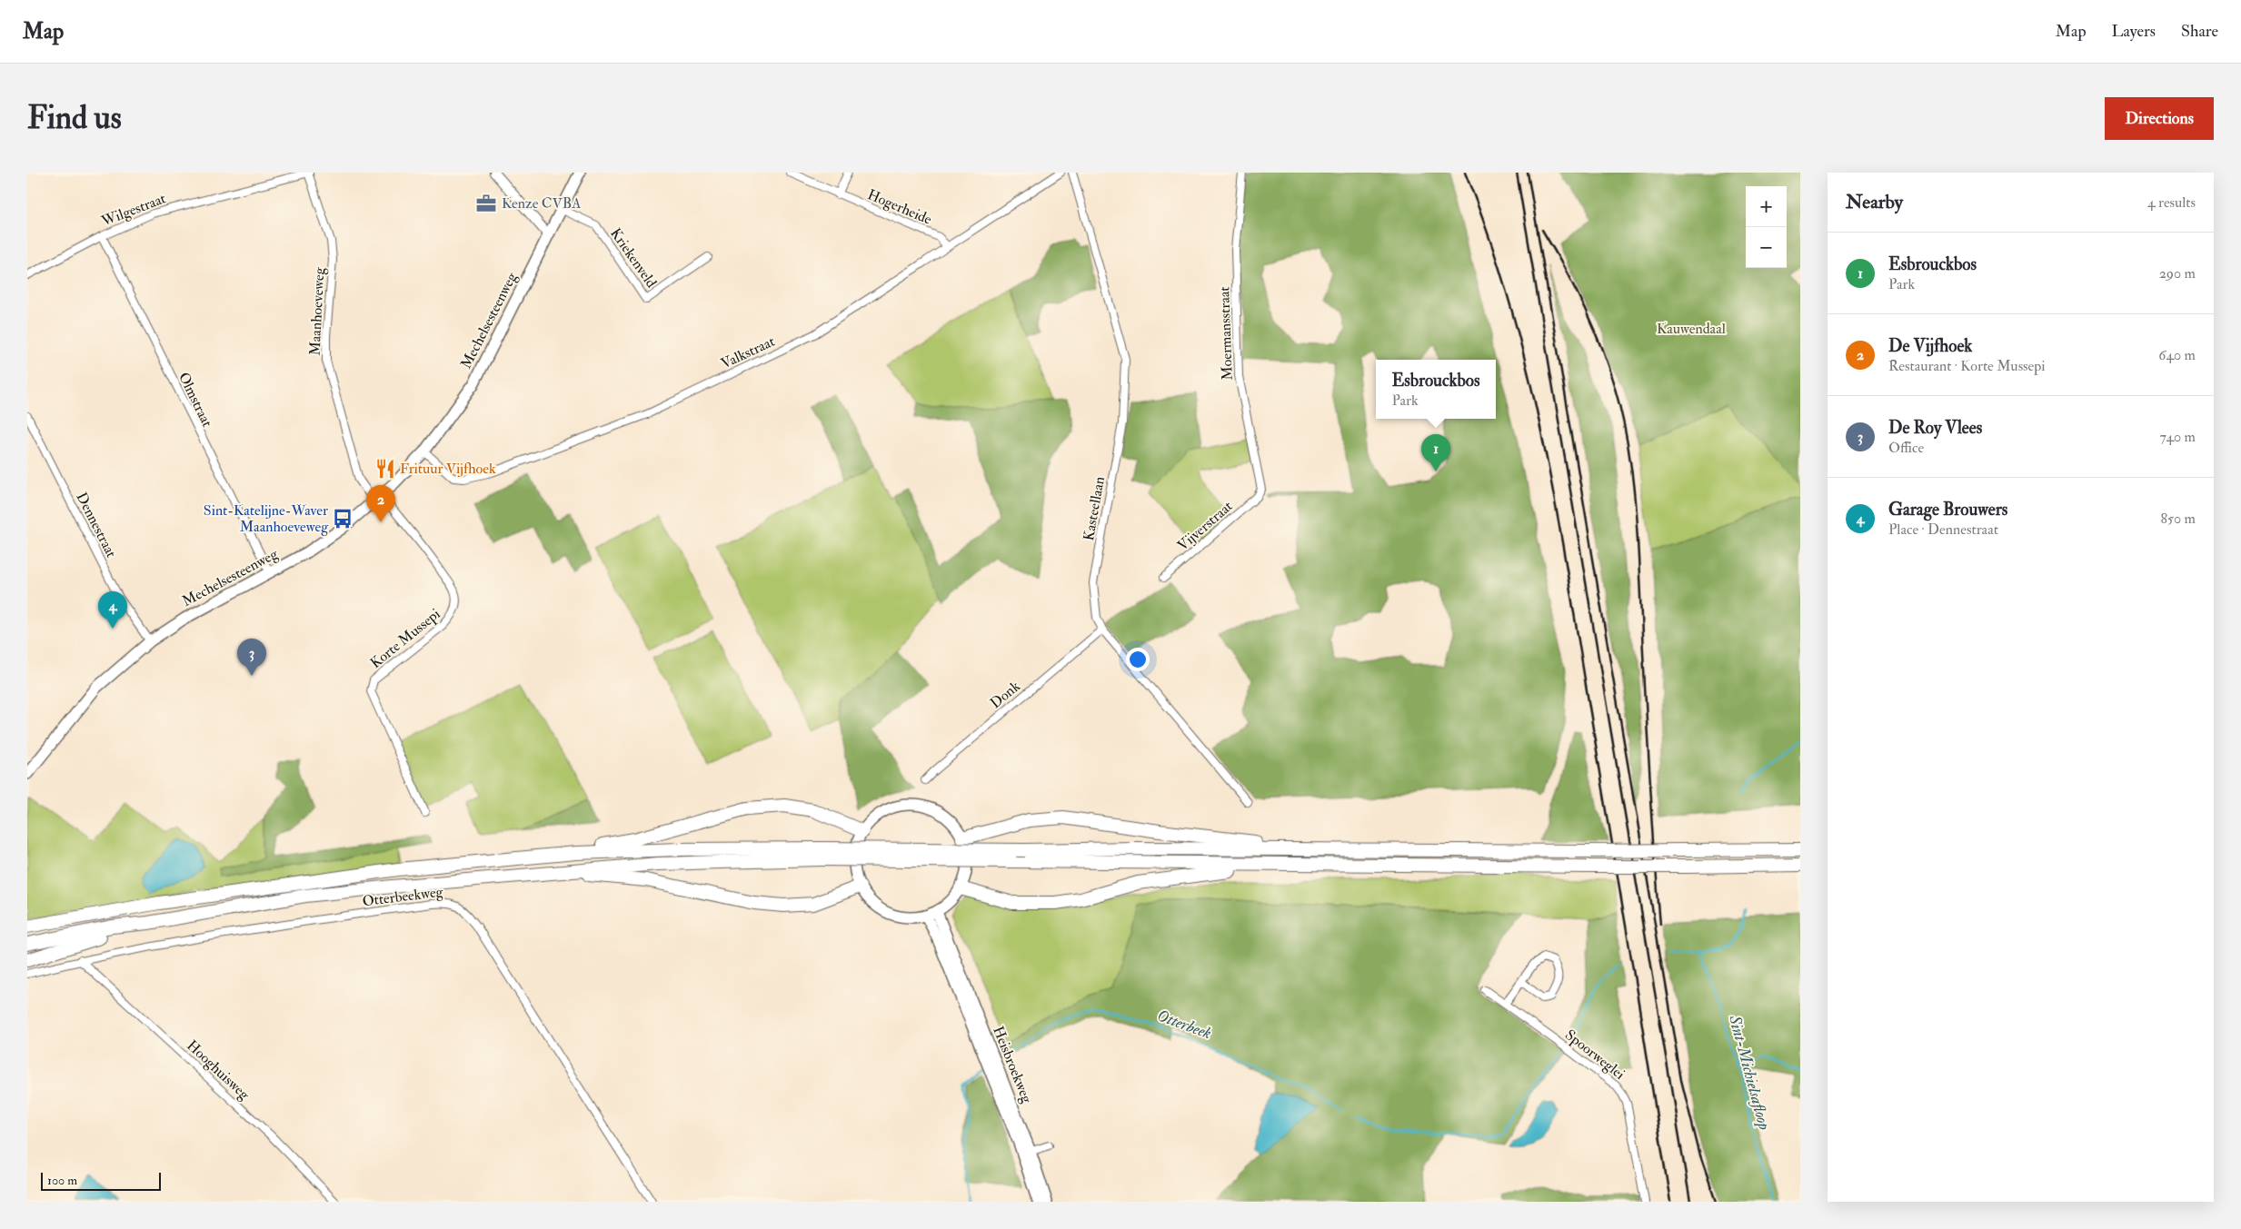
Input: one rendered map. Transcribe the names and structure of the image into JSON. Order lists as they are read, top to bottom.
{
  "streets": {
    "main road": ["Mechelsesteenweg", "Heisbroekweg"],
    "street": [
      "Hogerheide",
      "Wilgestraat",
      "Kriekenveld",
      "Maanhoeveweg",
      "Moermansstraat",
      "Valkstraat",
      "Olmstraat",
      "Kasteellaan",
      "Dennestraat",
      "Vijverstraat",
      "Korte Mussepi",
      "Donk",
      "Otterbeekweg",
      "Spoorweglei",
      "Hooghuisweg"
    ]
  },
  "crossings": [
    ["Hogerheide", "Valkstraat"],
    ["Wilgestraat", "Maanhoeveweg"],
    ["Wilgestraat", "Olmstraat"],
    ["Kriekenveld", "Mechelsesteenweg"],
    ["Maanhoeveweg", "Mechelsesteenweg"],
    ["Maanhoeveweg", "Korte Mussepi"],
    ["Mechelsesteenweg", "Valkstraat"],
    ["Mechelsesteenweg", "Olmstraat"],
    ["Mechelsesteenweg", "Dennestraat"],
    ["Mechelsesteenweg", "Korte Mussepi"],
    ["Moermansstraat", "Vijverstraat"],
    ["Kasteellaan", "Donk"],
    ["Otterbeekweg", "Hooghuisweg"]
  ],
  "water": ["Otterbeek", "Sint-Michielsafloop"],
  "parks": ["Kauwendaal"],
  "places": {
    "office": ["Kenze CVBA"],
    "restaurant": ["Frituur Vijfhoek"],
    "bus stop": ["Sint-Katelijne-Waver Maanhoeveweg"]
  },
  "scale_bar": "100 m",
  "page": {
    "header": "Map",
    "nav": ["Map", "Layers", "Share"],
    "buttons": "Directions",
    "title": "Find us",
    "heading": ["Nearby", "4 results"],
    "map_buttons": ["+", "−"],
    "list": [
      {
        "mark": "1",
        "name": "Esbrouckbos",
        "note": "Park",
        "value": "290 m"
      },
      {
        "mark": "2",
        "name": "De Vijfhoek",
        "note": "Restaurant · Korte Mussepi",
        "value": "640 m"
      },
      {
        "mark": "3",
        "name": "De Roy Vlees",
        "note": "Office",
        "value": "740 m"
      },
      {
        "mark": "4",
        "name": "Garage Brouwers",
        "note": "Place · Dennestraat",
        "value": "850 m"
      }
    ],
    "popup": ["Esbrouckbos", "Park"],
    "pins": [
      "1",
      "2",
      "4",
      "3"
    ],
    "scale": "100 m"
  }
}
